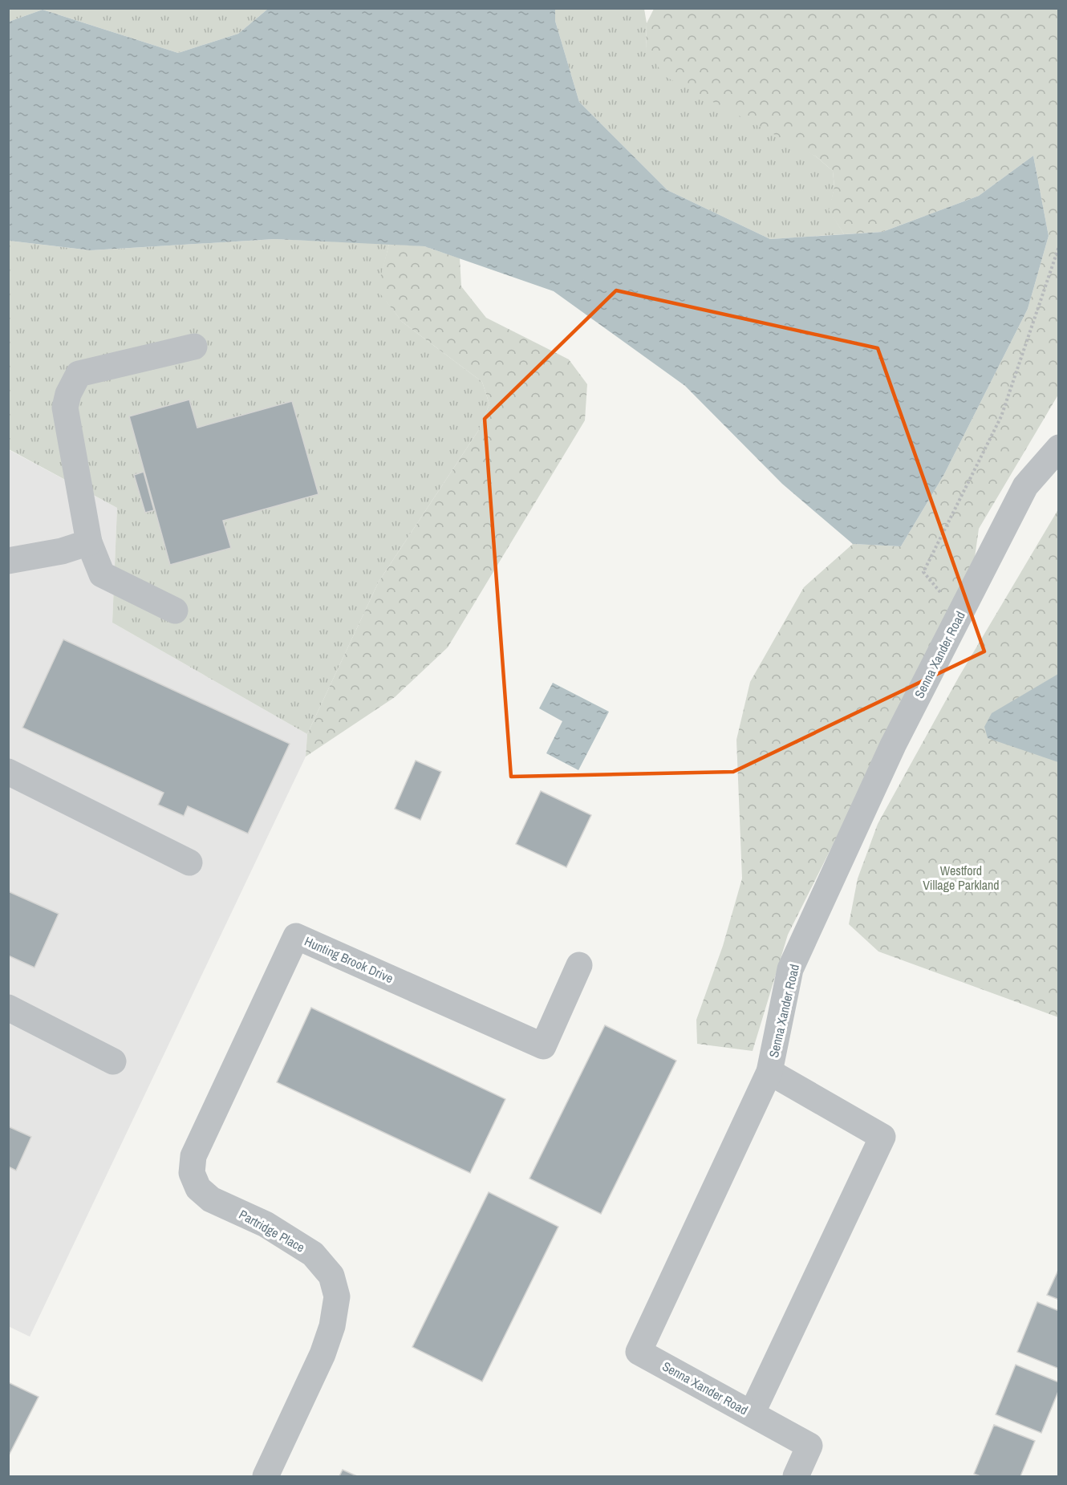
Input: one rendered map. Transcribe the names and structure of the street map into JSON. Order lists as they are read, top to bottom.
{
  "streets": {
    "street": ["Senna Xander Road", "Hunting Brook Drive", "Partridge Place"]
  },
  "crossings": [
    ["Hunting Brook Drive", "Partridge Place"]
  ],
  "parks": ["Westford Village Parkland"]
}
